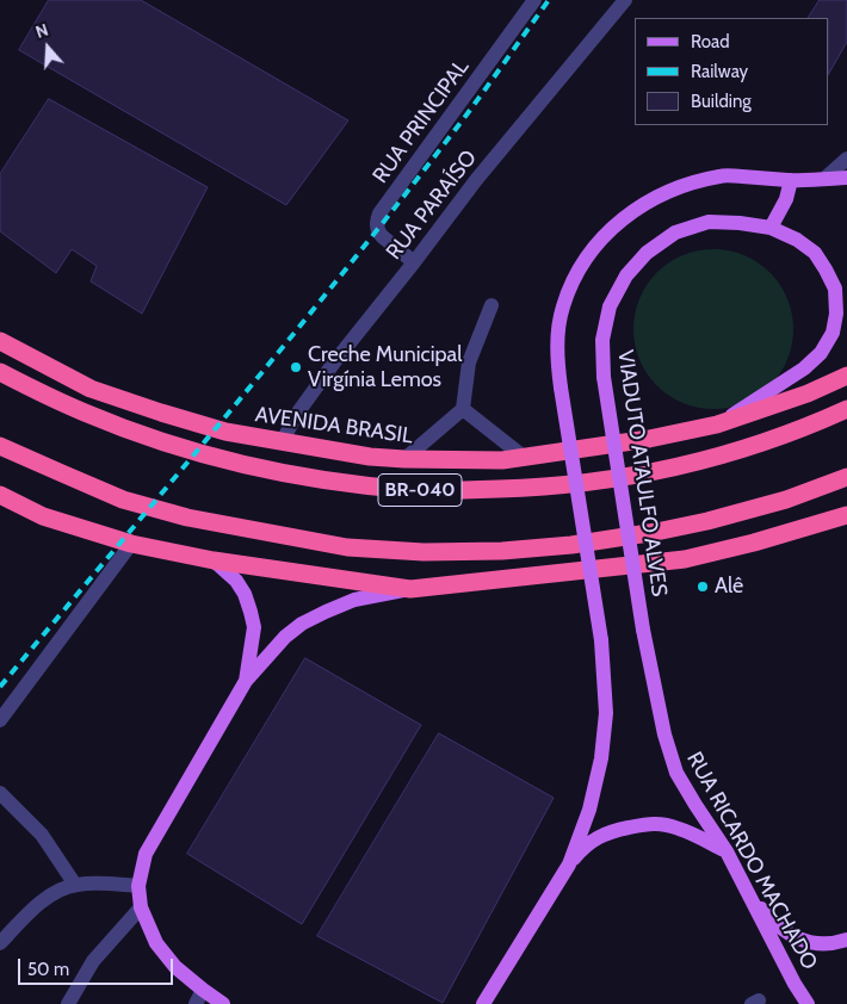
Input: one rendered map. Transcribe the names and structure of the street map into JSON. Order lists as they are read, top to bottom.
{
  "streets": {
    "highway": ["AVENIDA BRASIL", "BR-040"],
    "main road": ["VIADUTO ATAULFO ALVES", "RUA RICARDO MACHADO"],
    "street": ["RUA PRINCIPAL", "RUA PARAÍSO"]
  },
  "crossings": [
    ["RUA PRINCIPAL", "RUA PARAÍSO"],
    ["RUA PARAÍSO", "AVENIDA BRASIL"],
    ["AVENIDA BRASIL", "VIADUTO ATAULFO ALVES"],
    ["VIADUTO ATAULFO ALVES", "RUA RICARDO MACHADO"]
  ],
  "places": ["Creche Municipal Virgínia Lemos", "Alê"],
  "legend": ["Road", "Railway", "Building"],
  "scale_bar": "50 m",
  "north": "top"
}
